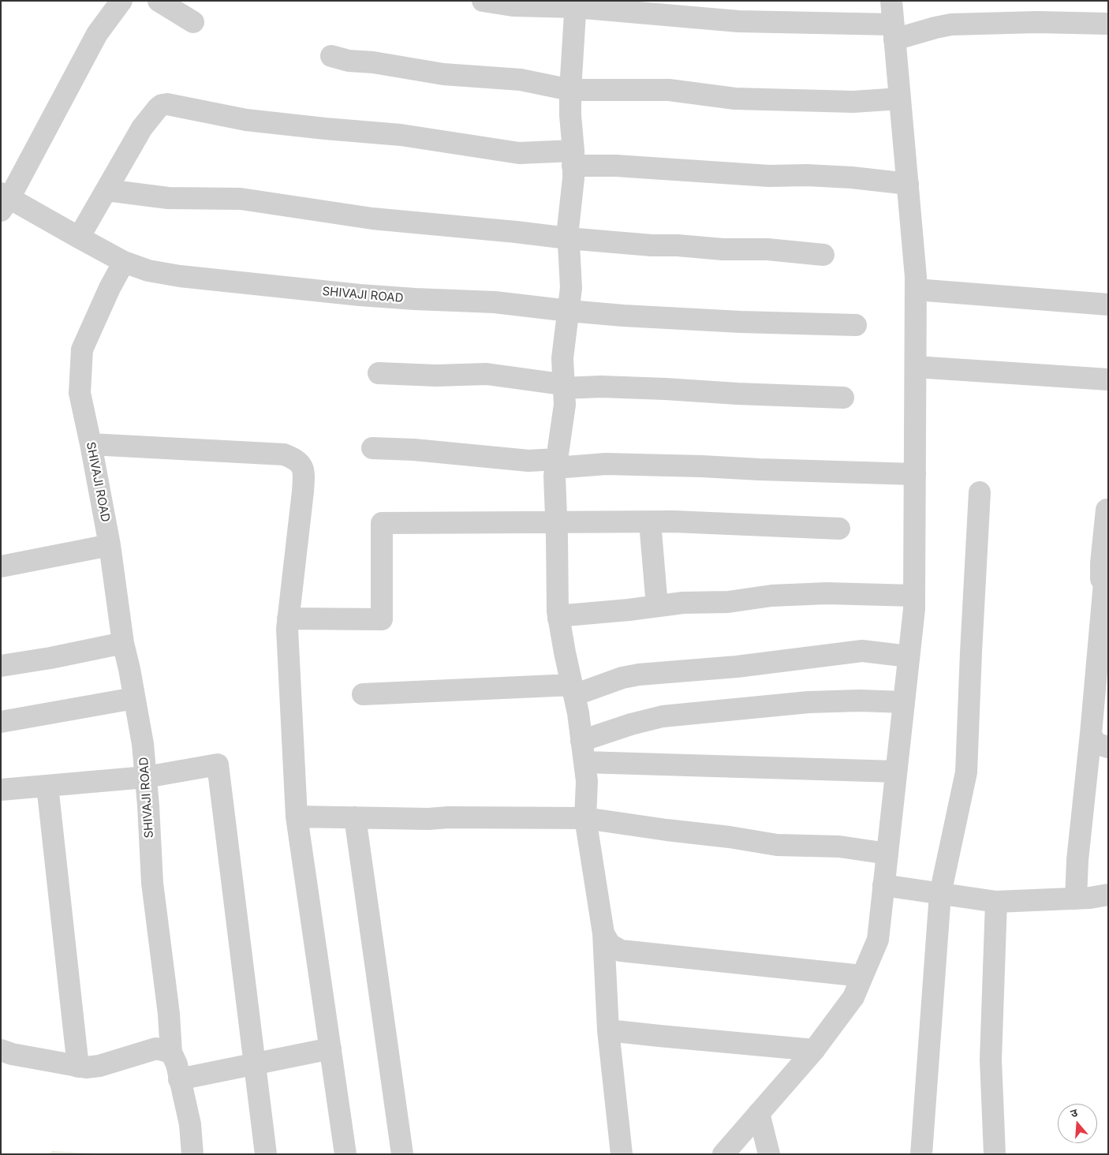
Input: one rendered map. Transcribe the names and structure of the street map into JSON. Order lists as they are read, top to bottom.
{
  "streets": {
    "street": ["SHIVAJI ROAD"]
  },
  "north": "top"
}
